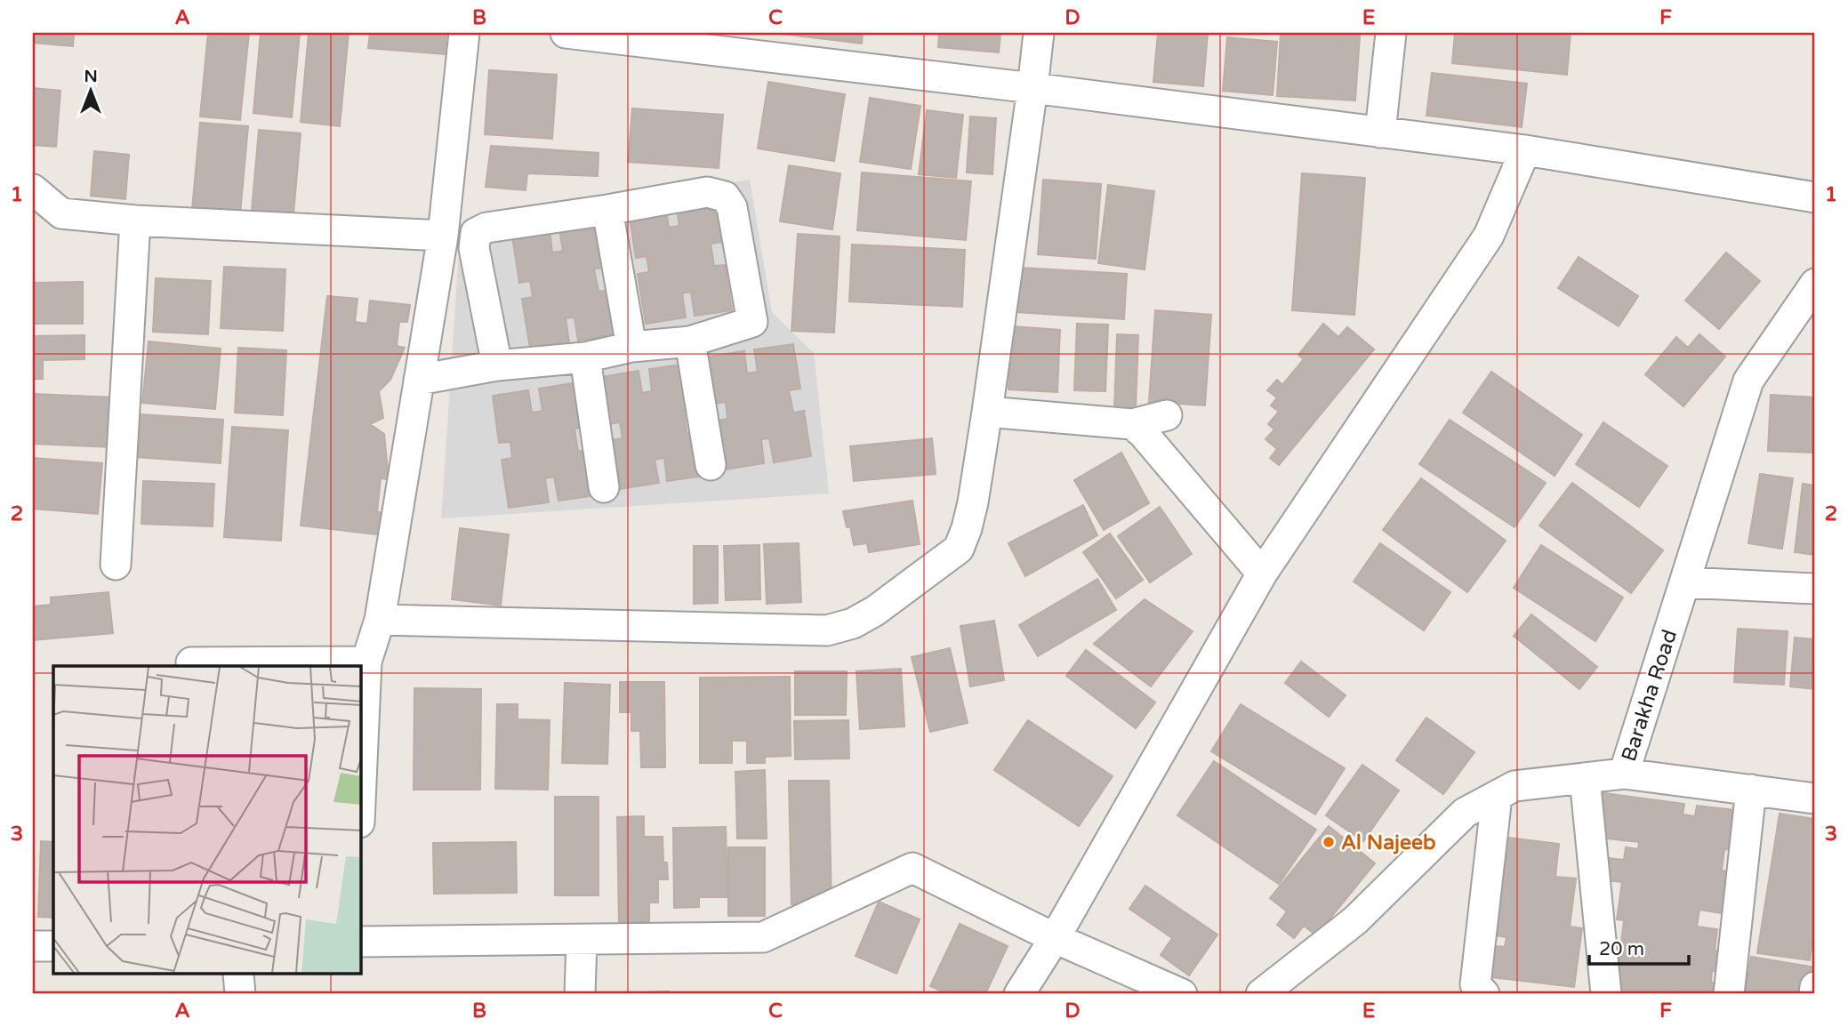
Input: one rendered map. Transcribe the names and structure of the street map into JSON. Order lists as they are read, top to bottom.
{
  "streets": {
    "street": ["Barakha Road"]
  },
  "places": ["Al Najeeb"],
  "scale_bar": "20 m",
  "north": "top",
  "grid": {
    "columns": [
      "A",
      "B",
      "C",
      "D",
      "E",
      "F"
    ],
    "rows": ["1", "2", "3"]
  }
}
